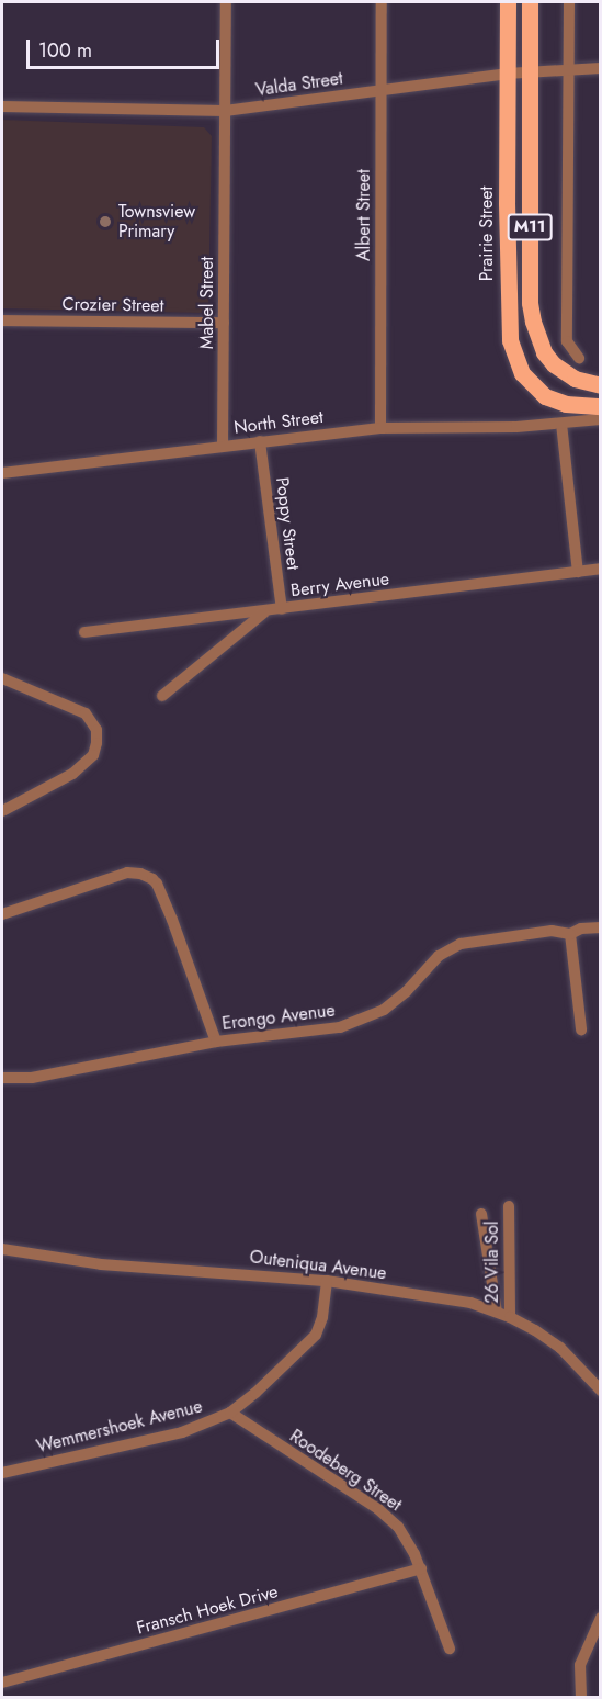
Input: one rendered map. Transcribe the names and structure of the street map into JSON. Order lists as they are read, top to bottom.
{
  "streets": {
    "main road": ["M11", "Prairie Street"],
    "street": [
      "Valda Street",
      "Albert Street",
      "Mabel Street",
      "Crozier Street",
      "North Street",
      "Poppy Street",
      "Berry Avenue",
      "Erongo Avenue",
      "26 Vila Sol",
      "Outeniqua Avenue",
      "Wemmershoek Avenue",
      "Roodeberg Street",
      "Fransch Hoek Drive"
    ]
  },
  "crossings": [
    ["Valda Street", "Albert Street"],
    ["Valda Street", "M11"],
    ["Valda Street", "Prairie Street"],
    ["Valda Street", "Mabel Street"],
    ["Albert Street", "North Street"],
    ["Mabel Street", "Crozier Street"],
    ["Mabel Street", "North Street"],
    ["North Street", "Poppy Street"],
    ["Poppy Street", "Berry Avenue"],
    ["26 Vila Sol", "Outeniqua Avenue"],
    ["Outeniqua Avenue", "Wemmershoek Avenue"],
    ["Wemmershoek Avenue", "Roodeberg Street"],
    ["Roodeberg Street", "Fransch Hoek Drive"]
  ],
  "places": ["Townsview Primary"],
  "scale_bar": "100 m"
}
